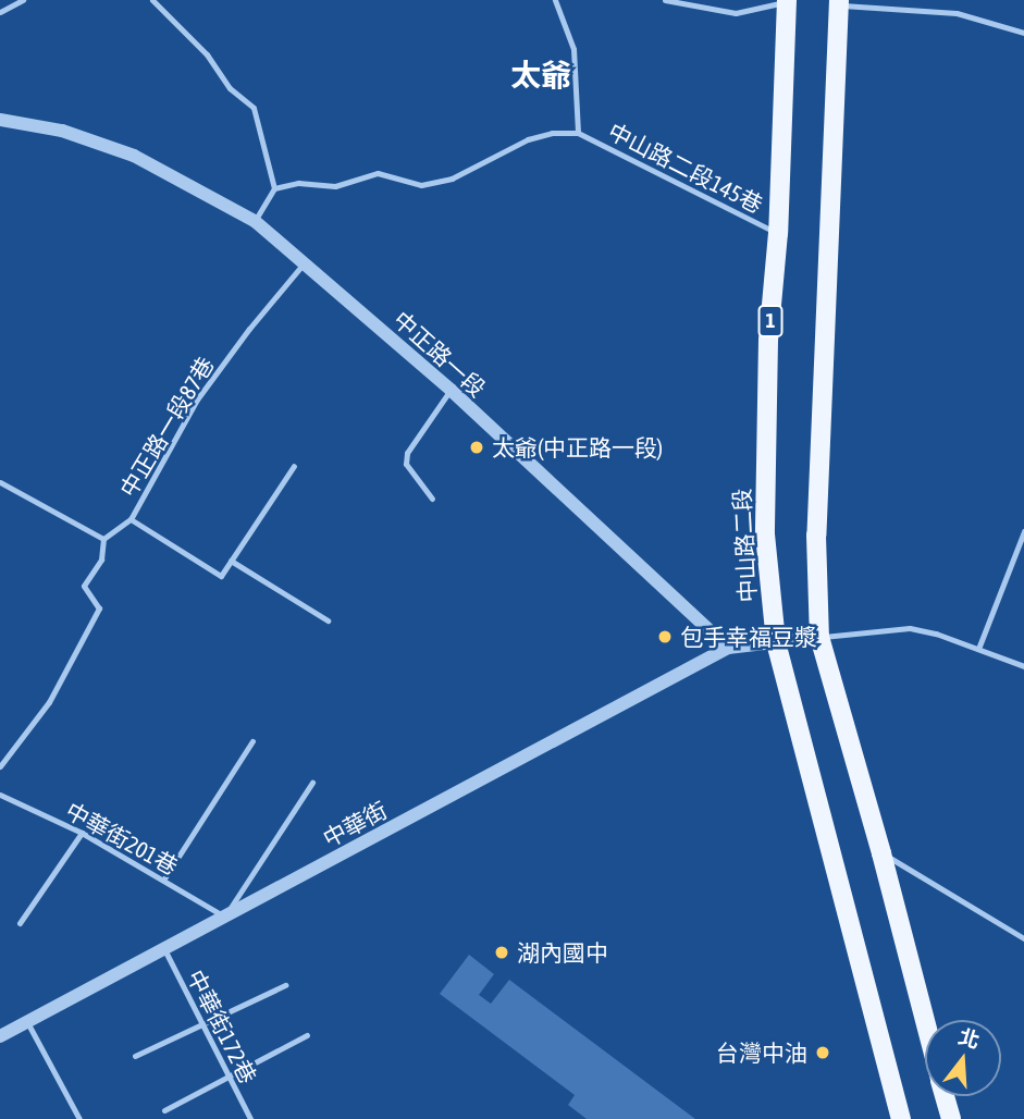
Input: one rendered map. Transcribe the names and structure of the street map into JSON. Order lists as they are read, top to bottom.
{
  "streets": {
    "main road": ["1", "中山路二段"],
    "street": ["中正路一段", "中華街"],
    "lane": [
      "中山路二段145巷",
      "中正路一段87巷",
      "中華街201巷",
      "中華街172巷"
    ]
  },
  "crossings": [
    ["中山路二段145巷", "中山路二段"],
    ["中正路一段", "中正路一段87巷"],
    ["中正路一段", "中華街"],
    ["中華街", "中華街201巷"],
    ["中華街", "中華街172巷"]
  ],
  "districts": ["太爺"],
  "places": [
    "太爺(中正路一段)",
    "包手幸福豆漿",
    "湖內國中",
    "台灣中油"
  ],
  "north": "top"
}
